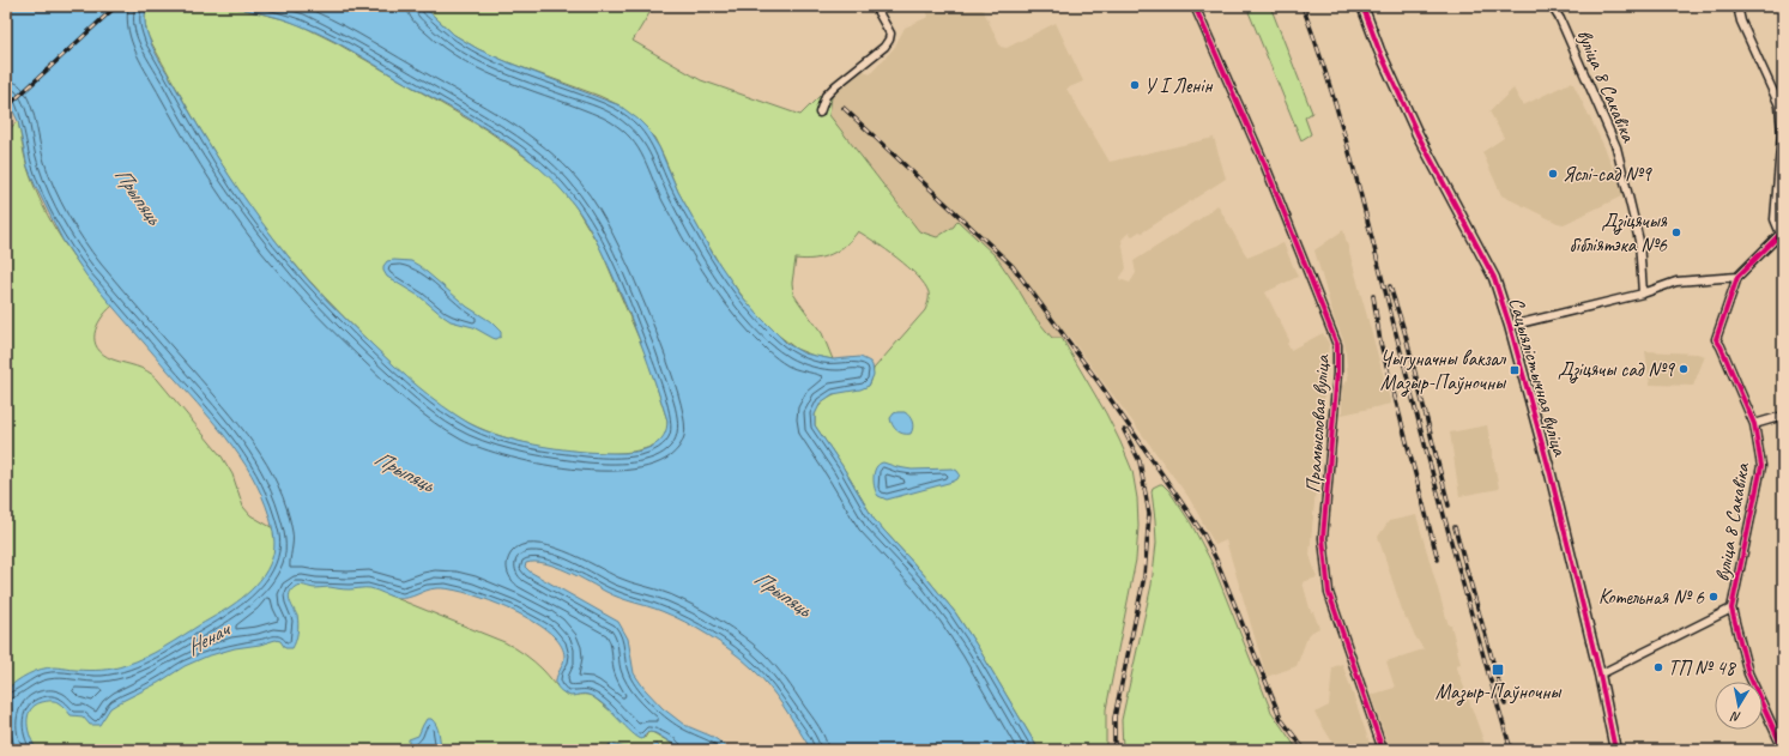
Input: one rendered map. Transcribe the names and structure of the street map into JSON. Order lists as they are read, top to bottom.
{
  "streets": {
    "street": ["вуліца 8 Сакавіка", "Сацыялістычная вуліца", "Прамысловая вуліца"]
  },
  "water": ["Прыпяць", "Ненач"],
  "places": {
    "other": [
      "У І Ленін",
      "Яслі-сад №9",
      "Дзіцячыя бібліятэка №6",
      "Дзіцячы сад №9",
      "Котельная № 6",
      "ТП № 48"
    ],
    "transit": ["Чыгуначны вакзал Мазыр-Паўночны", "Мазыр-Паўночны"]
  },
  "north": "bottom"
}
